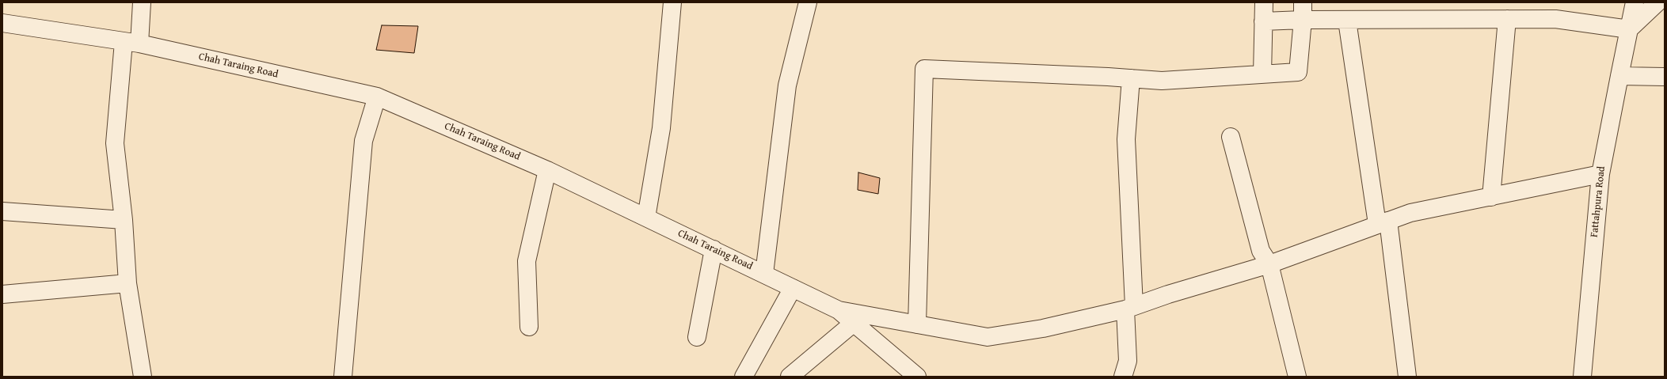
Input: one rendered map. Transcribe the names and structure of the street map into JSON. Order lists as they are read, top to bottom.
{
  "streets": {
    "street": ["Chah Taraing Road", "Fattahpura Road"]
  }
}
